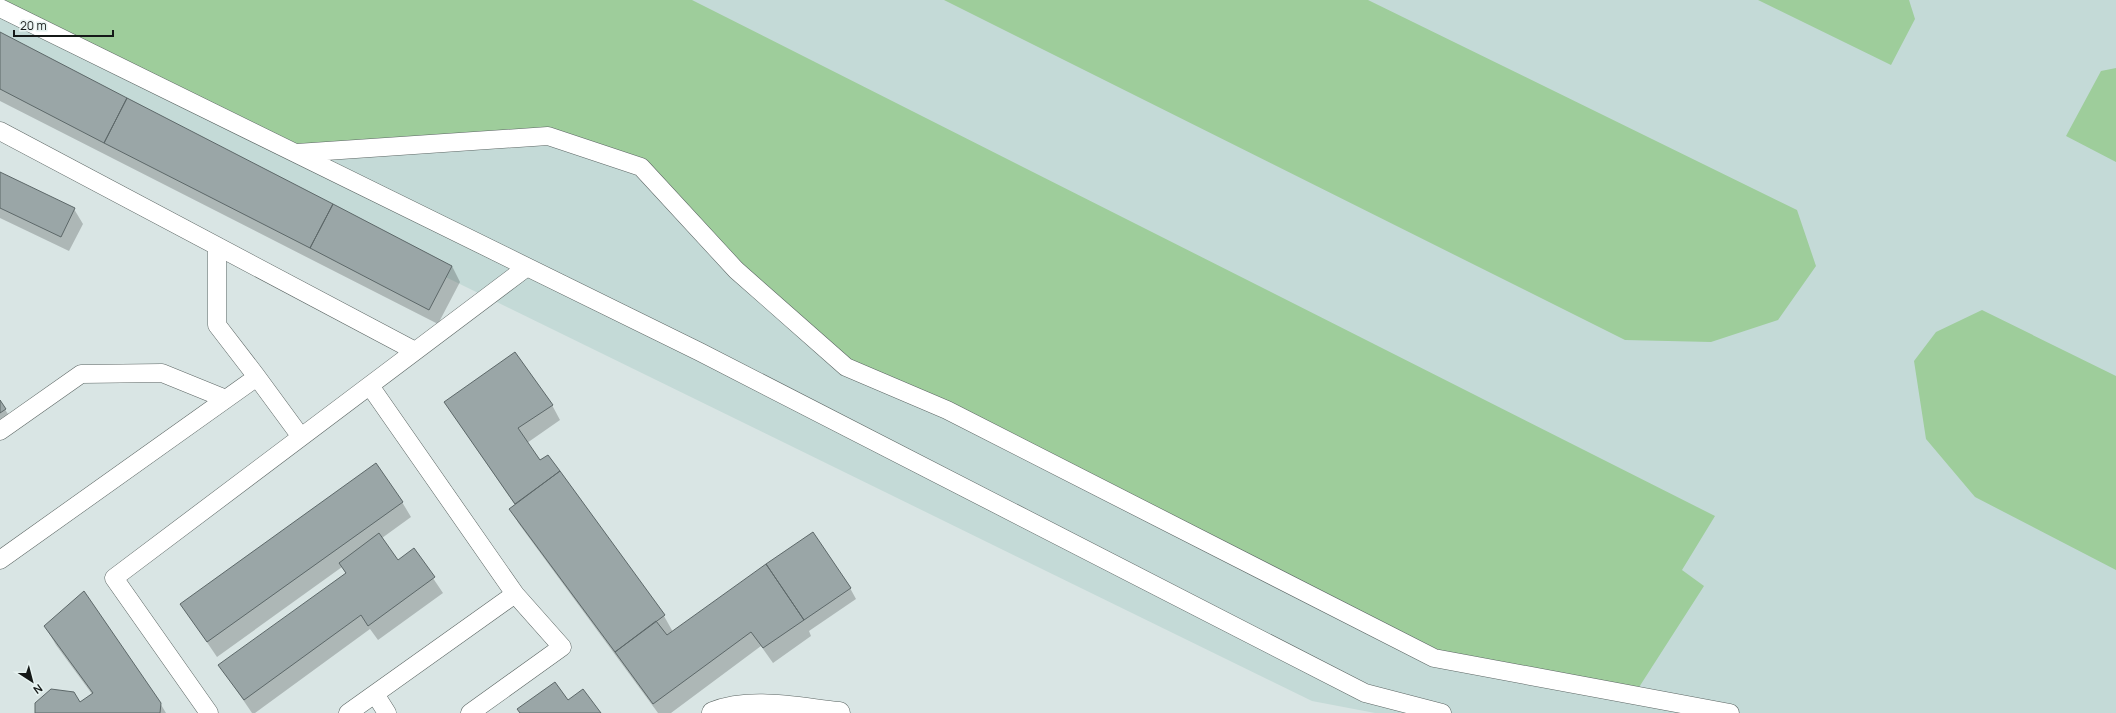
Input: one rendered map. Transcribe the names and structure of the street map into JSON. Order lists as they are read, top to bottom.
{
  "scale_bar": "20 m",
  "north": "bottom right"
}
